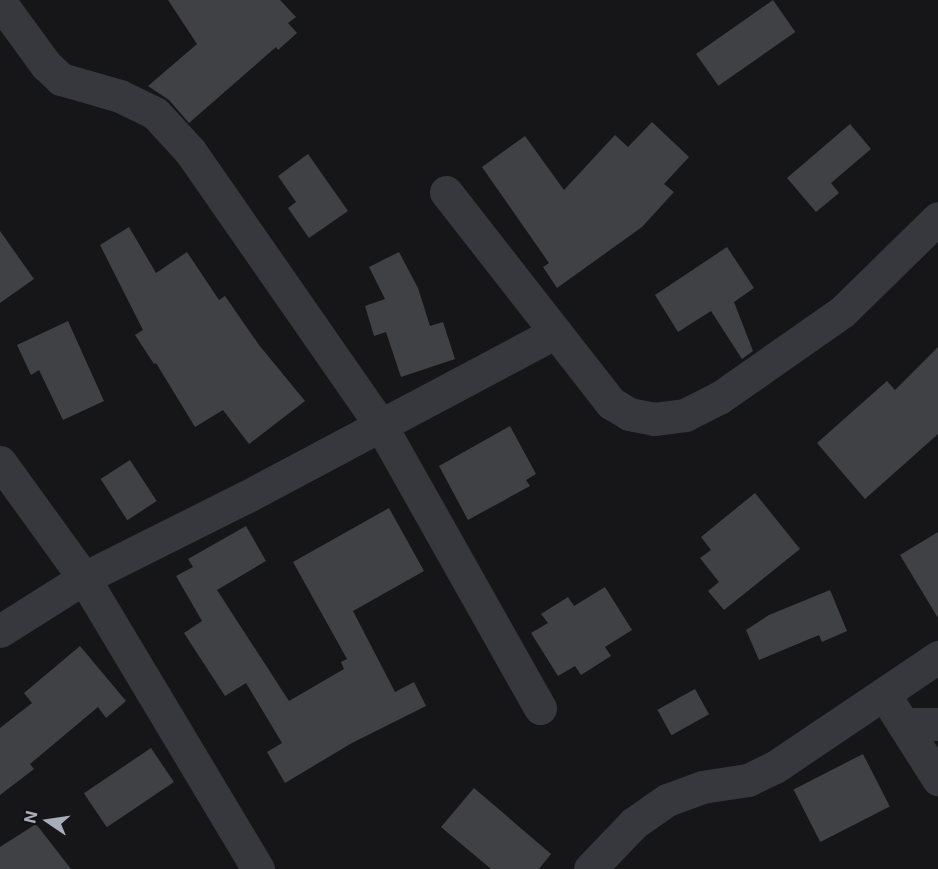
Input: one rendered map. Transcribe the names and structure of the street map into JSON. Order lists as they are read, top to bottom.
{
  "north": "left"
}
